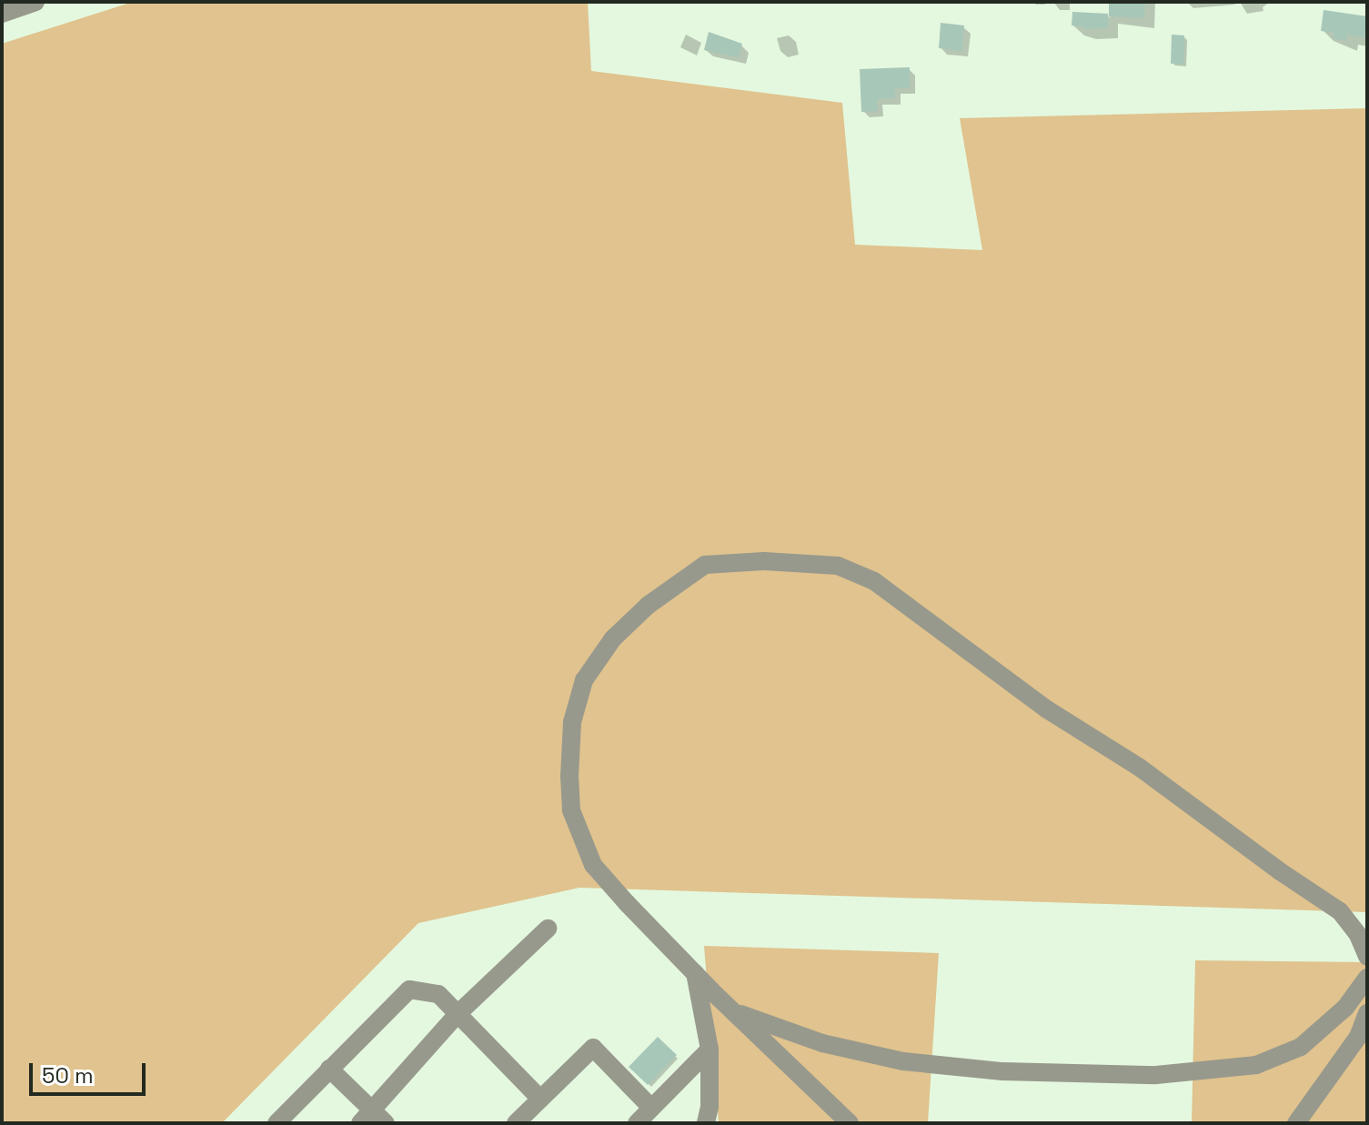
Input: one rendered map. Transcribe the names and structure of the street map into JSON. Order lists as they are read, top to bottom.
{
  "scale_bar": "50 m"
}
